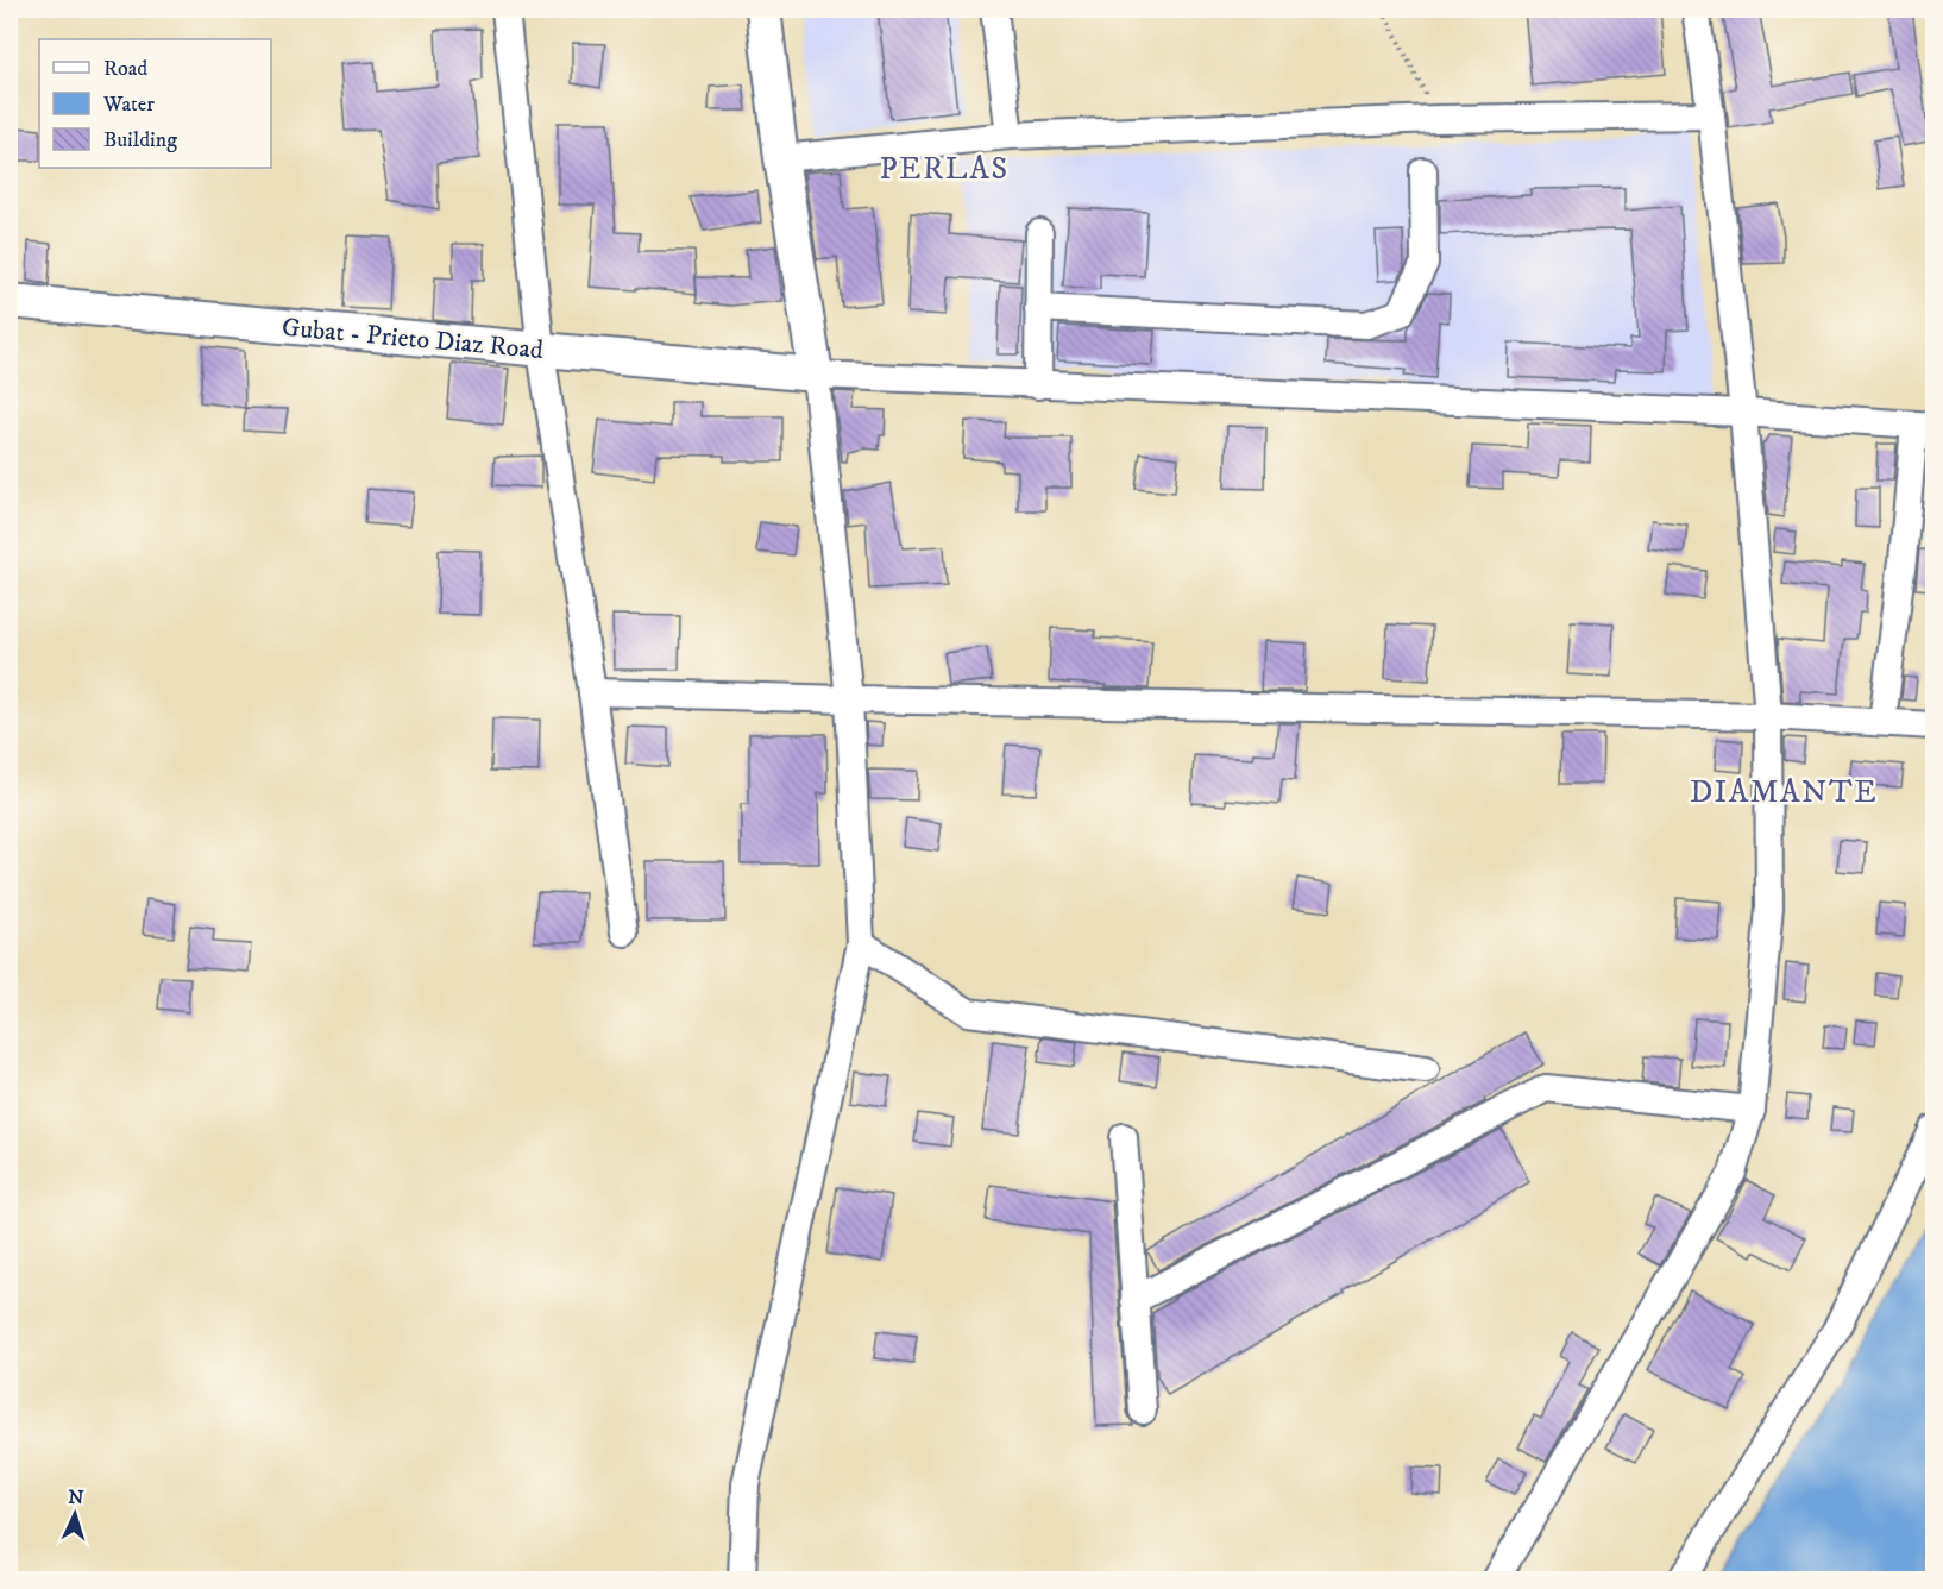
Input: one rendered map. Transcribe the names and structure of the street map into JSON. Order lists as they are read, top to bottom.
{
  "streets": {
    "main road": ["Gubat - Prieto Diaz Road"]
  },
  "districts": ["PERLAS", "DIAMANTE"],
  "legend": ["Road", "Water", "Building"],
  "north": "top"
}
